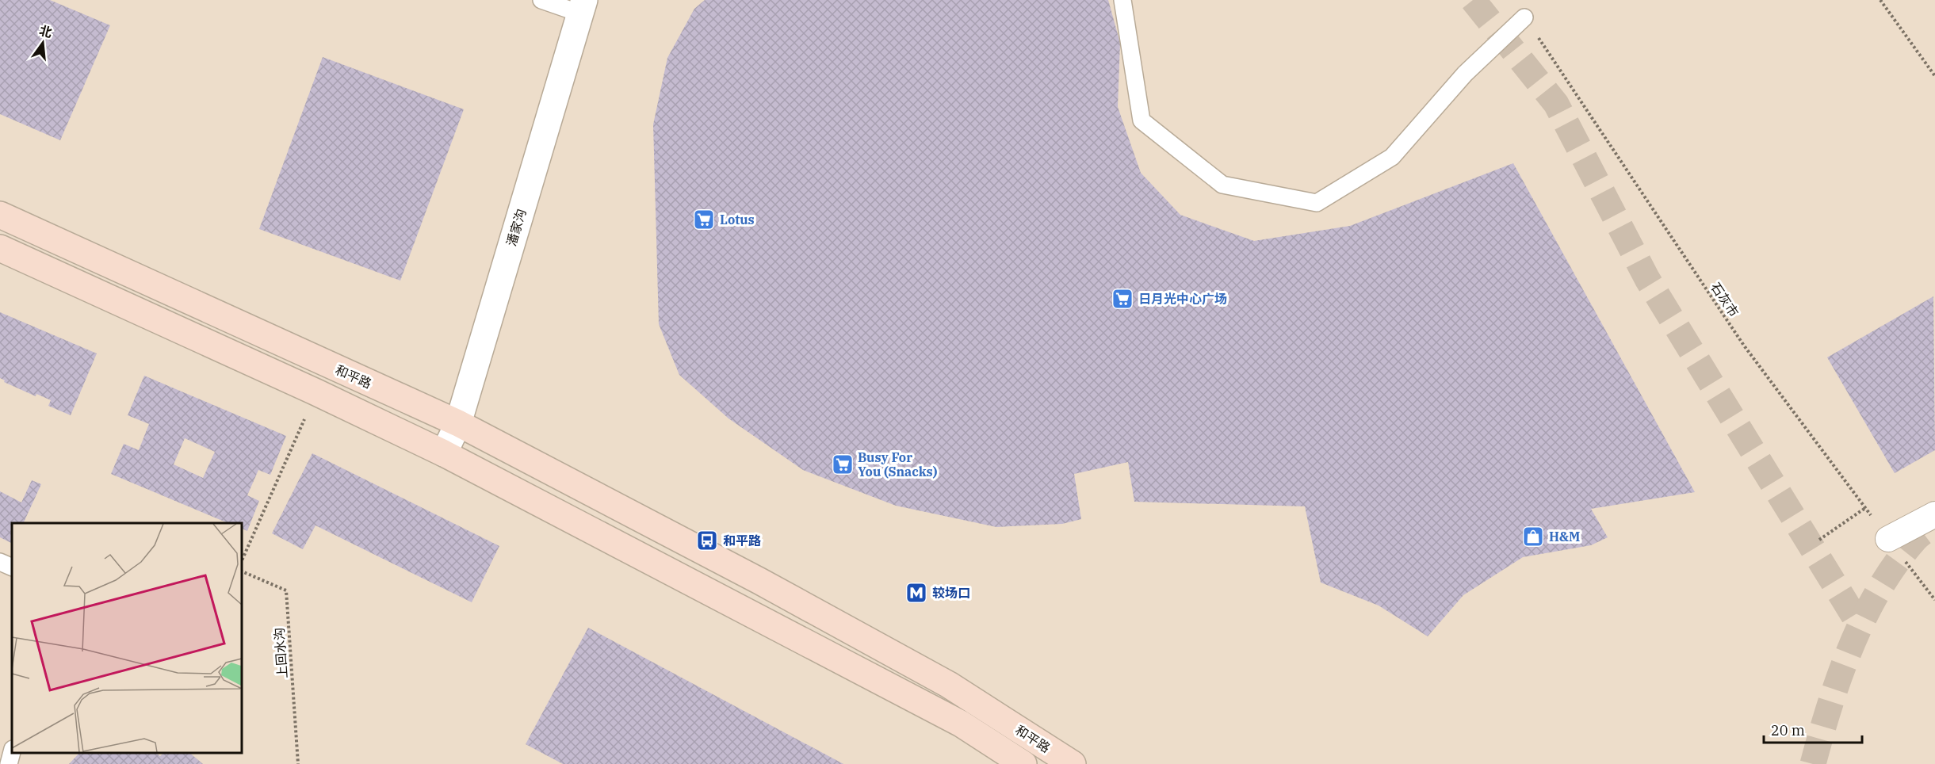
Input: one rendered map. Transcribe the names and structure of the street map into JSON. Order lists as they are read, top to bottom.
{
  "streets": {
    "main road": ["和平路"],
    "street": ["潘家沟"],
    "path": ["石灰市", "上回水沟"]
  },
  "crossings": [
    ["潘家沟", "和平路"]
  ],
  "places": {
    "supermarket": ["Lotus", "日月光中心广场", "Busy For You (Snacks)"],
    "shop": ["H&M"],
    "bus stop": ["和平路"],
    "metro station": ["较场口"]
  },
  "scale_bar": "20 m",
  "north": "top"
}
